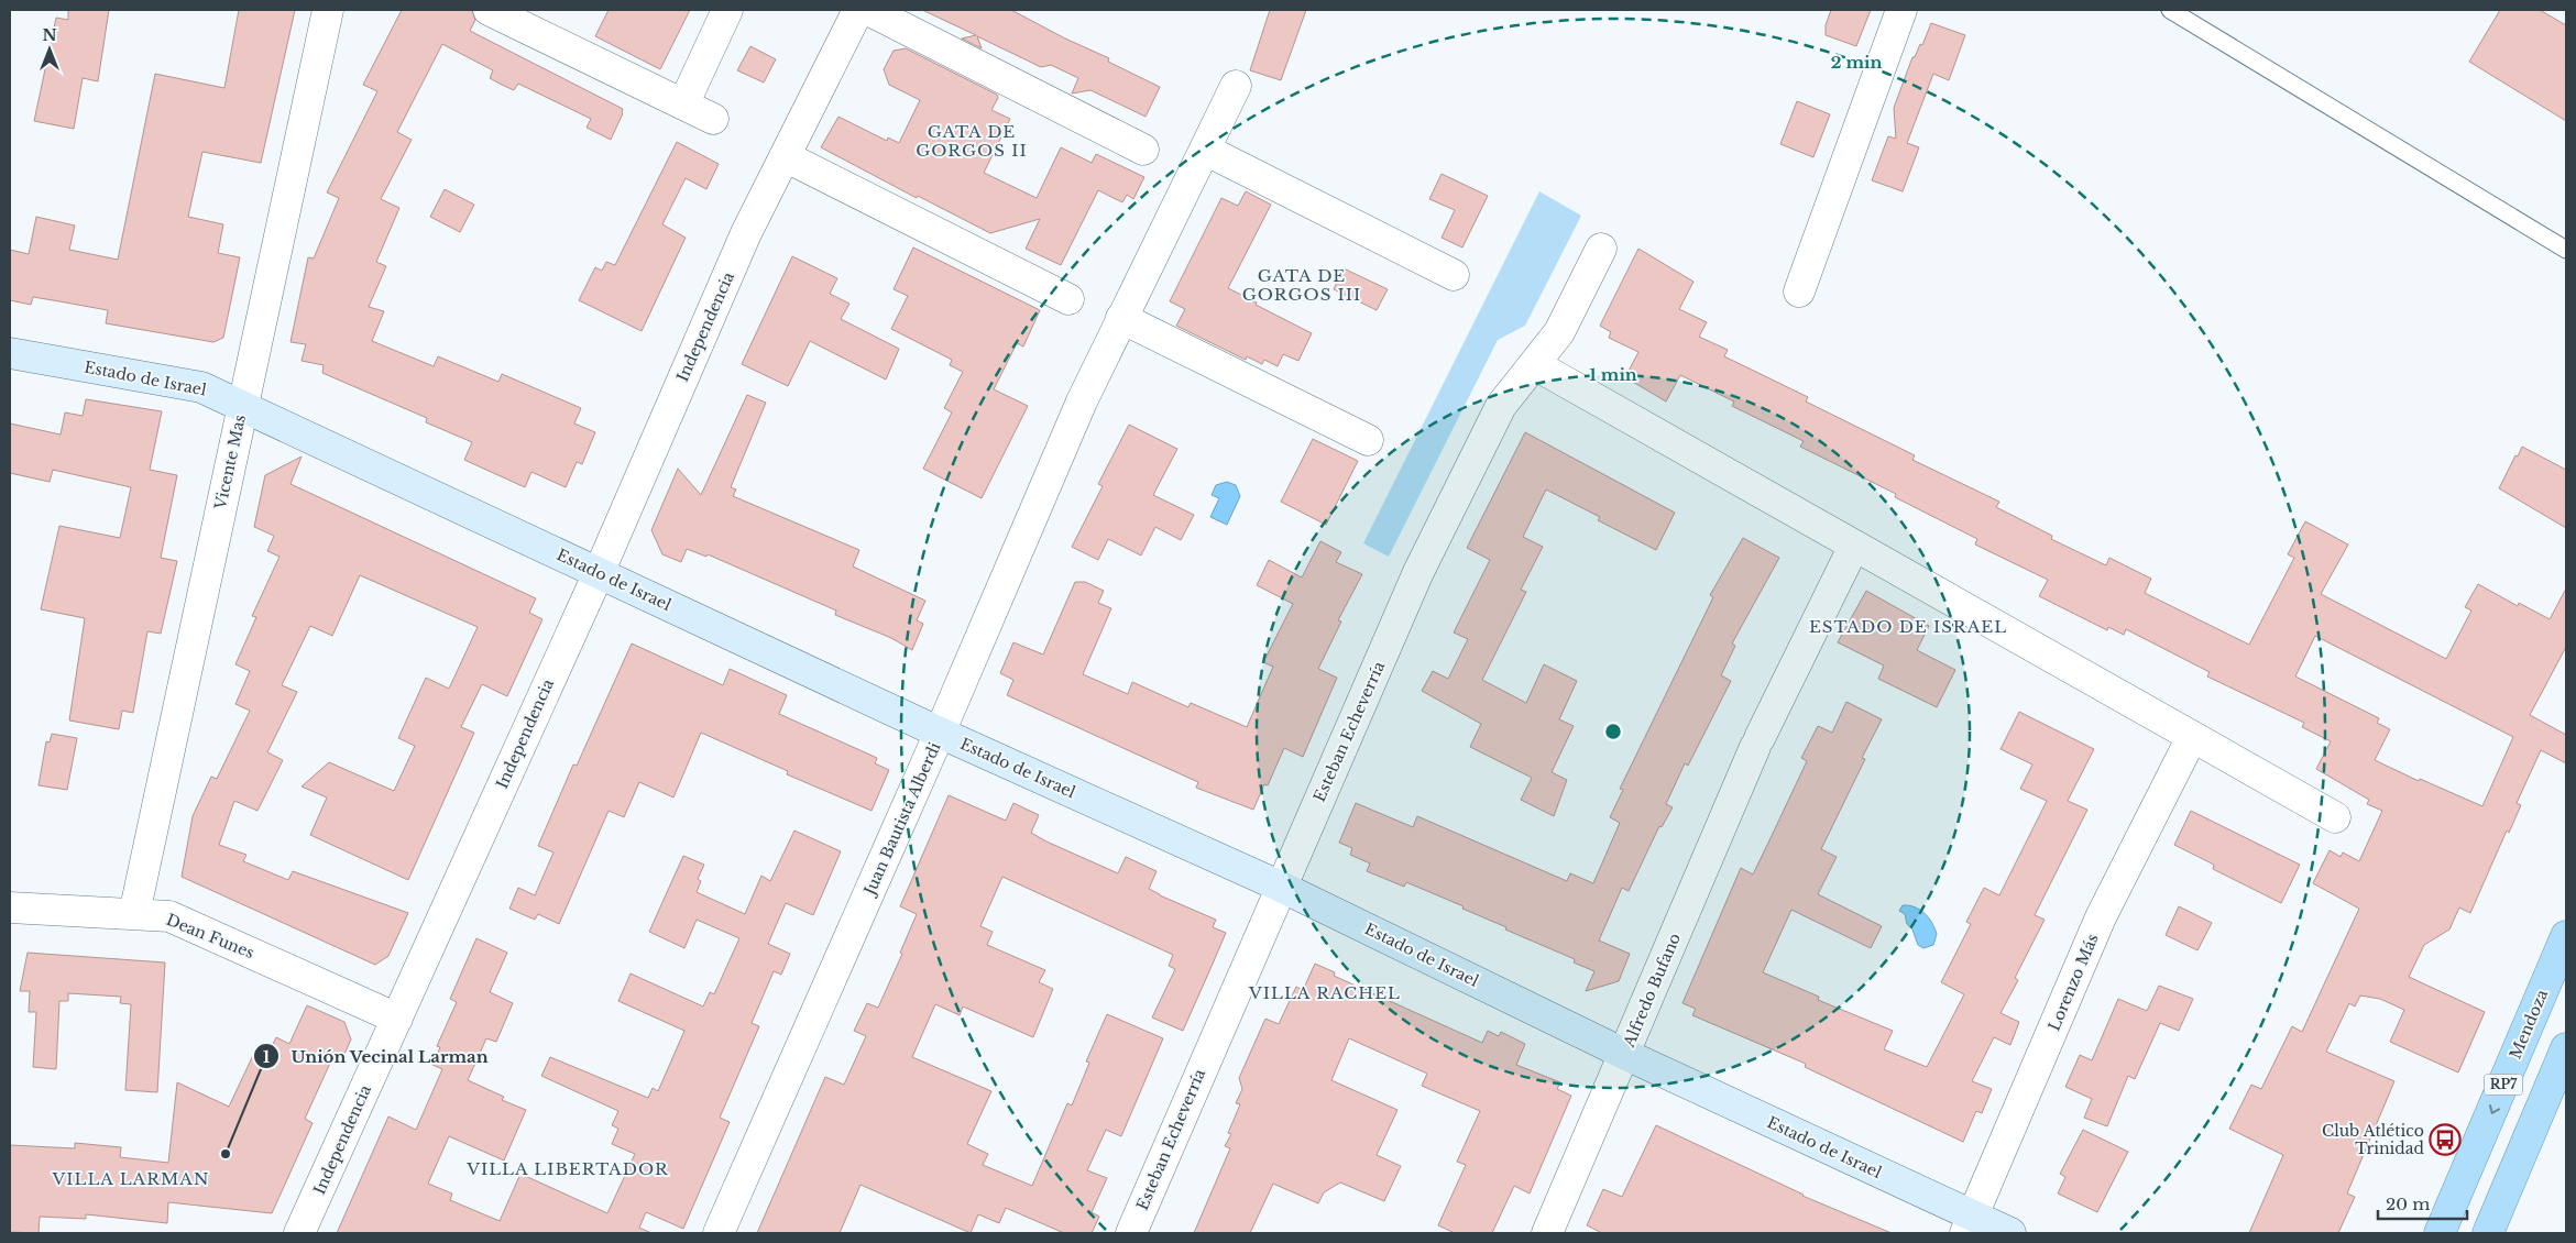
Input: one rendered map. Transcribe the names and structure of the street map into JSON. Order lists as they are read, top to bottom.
{
  "streets": {
    "main road": ["Mendoza", "RP7"],
    "street": [
      "Independencia",
      "Estado de Israel",
      "Vicente Mas",
      "Esteban Echeverría",
      "Juan Bautista Alberdi",
      "Dean Funes",
      "Lorenzo Más",
      "Alfredo Bufano"
    ]
  },
  "crossings": [
    ["Independencia", "Estado de Israel"],
    ["Independencia", "Dean Funes"],
    ["Estado de Israel", "Vicente Mas"],
    ["Estado de Israel", "Esteban Echeverría"],
    ["Estado de Israel", "Juan Bautista Alberdi"],
    ["Estado de Israel", "Lorenzo Más"],
    ["Estado de Israel", "Alfredo Bufano"],
    ["Vicente Mas", "Dean Funes"]
  ],
  "districts": [
    "GATA DE GORGOS II",
    "GATA DE GORGOS III",
    "ESTADO DE ISRAEL",
    "VILLA RACHEL",
    "VILLA LIBERTADOR",
    "VILLA LARMAN"
  ],
  "places": {
    "bus stop": ["Club Atlético Trinidad"],
    "other": ["Unión Vecinal Larman"]
  },
  "scale_bar": "20 m",
  "north": "top",
  "rings": ["2 min", "1 min"]
}
